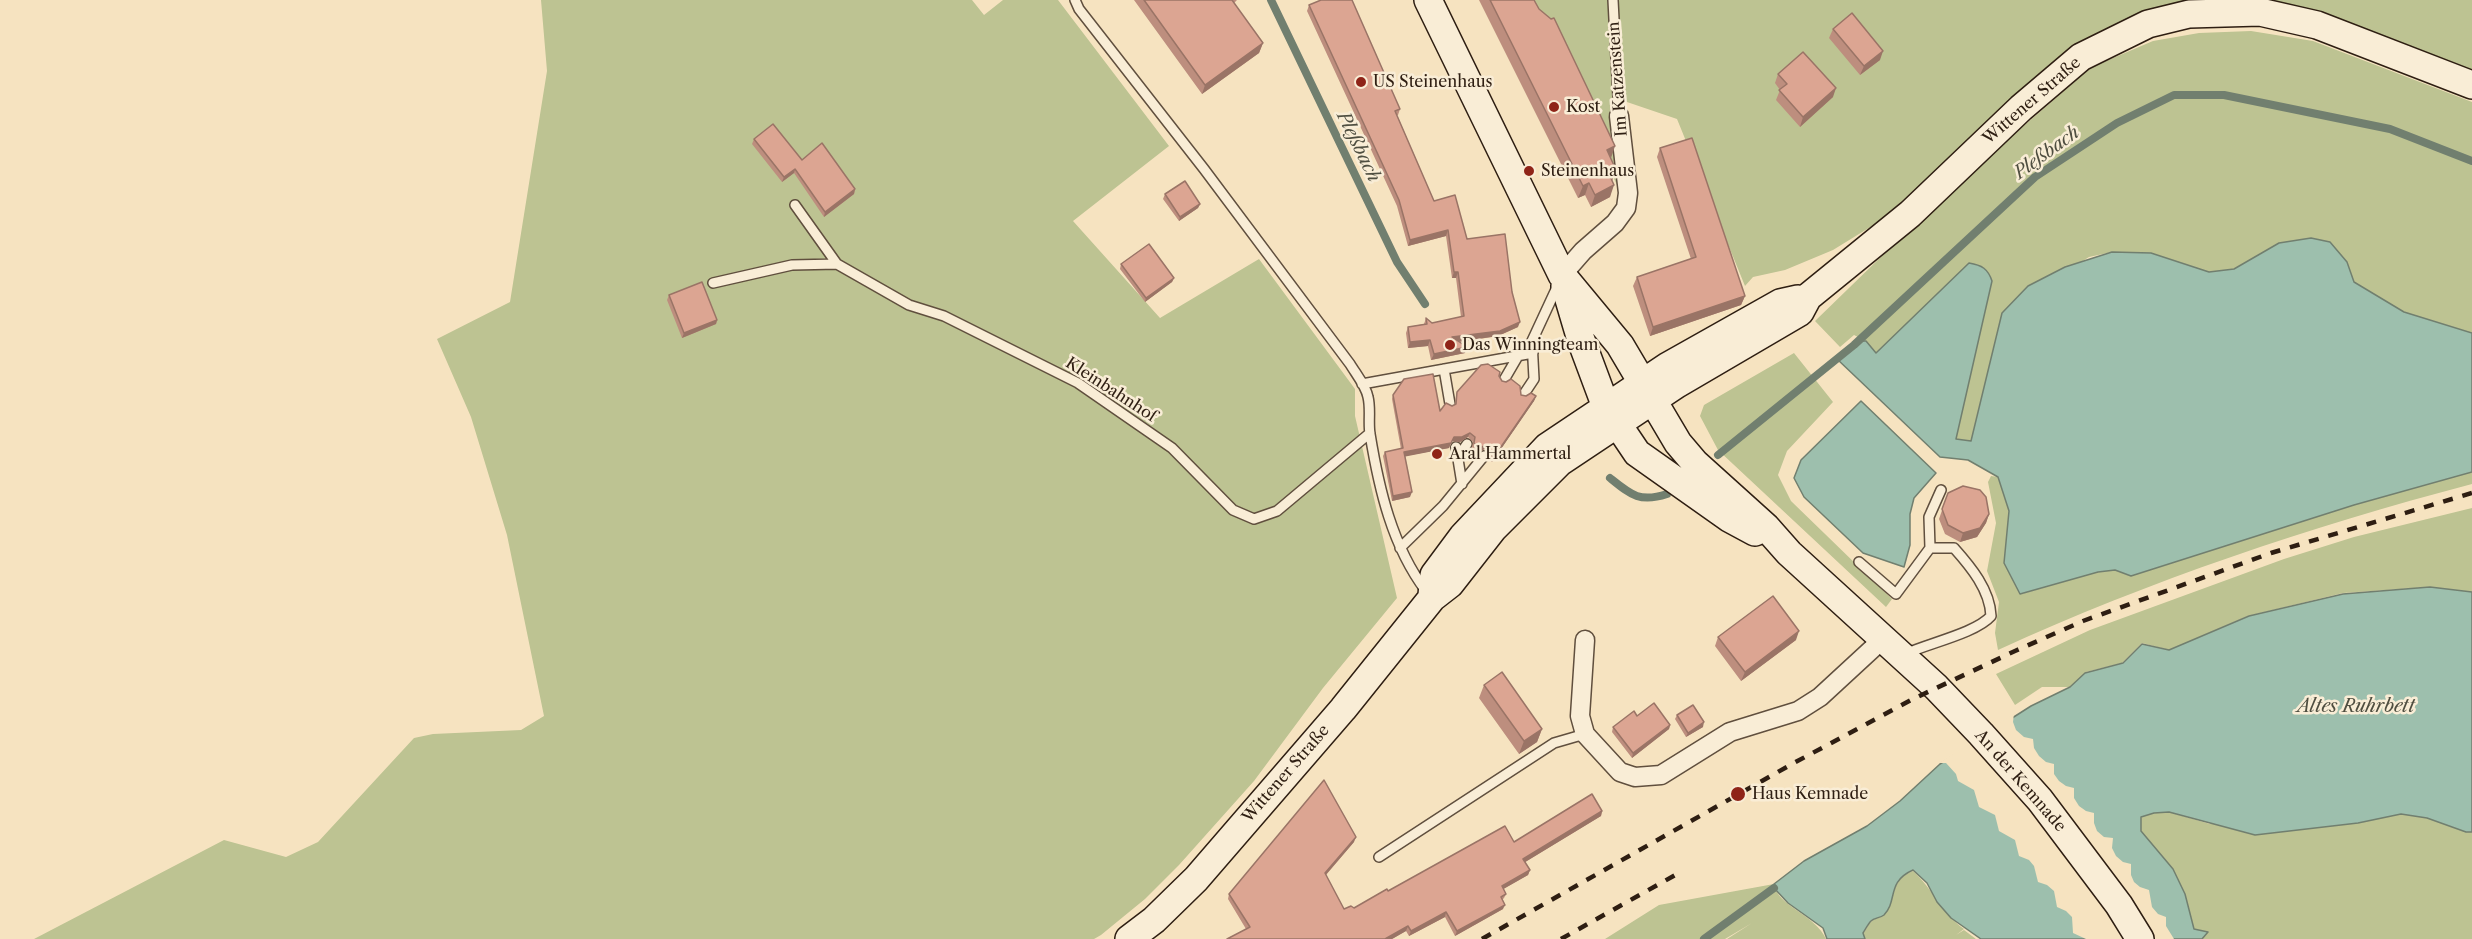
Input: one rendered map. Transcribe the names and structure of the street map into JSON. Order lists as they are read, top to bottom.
{
  "streets": {
    "main road": ["Wittener Straße", "An der Kemnade"],
    "street": ["Im Katzenstein"],
    "lane": ["Kleinbahnhof"]
  },
  "crossings": [
    ["Im Katzenstein", "An der Kemnade"],
    ["Wittener Straße", "An der Kemnade"]
  ],
  "water": ["Pleßbach", "Altes Ruhrbett"],
  "places": [
    "US Steinenhaus",
    "Kost",
    "Steinenhaus",
    "Das Winningteam",
    "Aral Hammertal",
    "Haus Kemnade"
  ]
}
